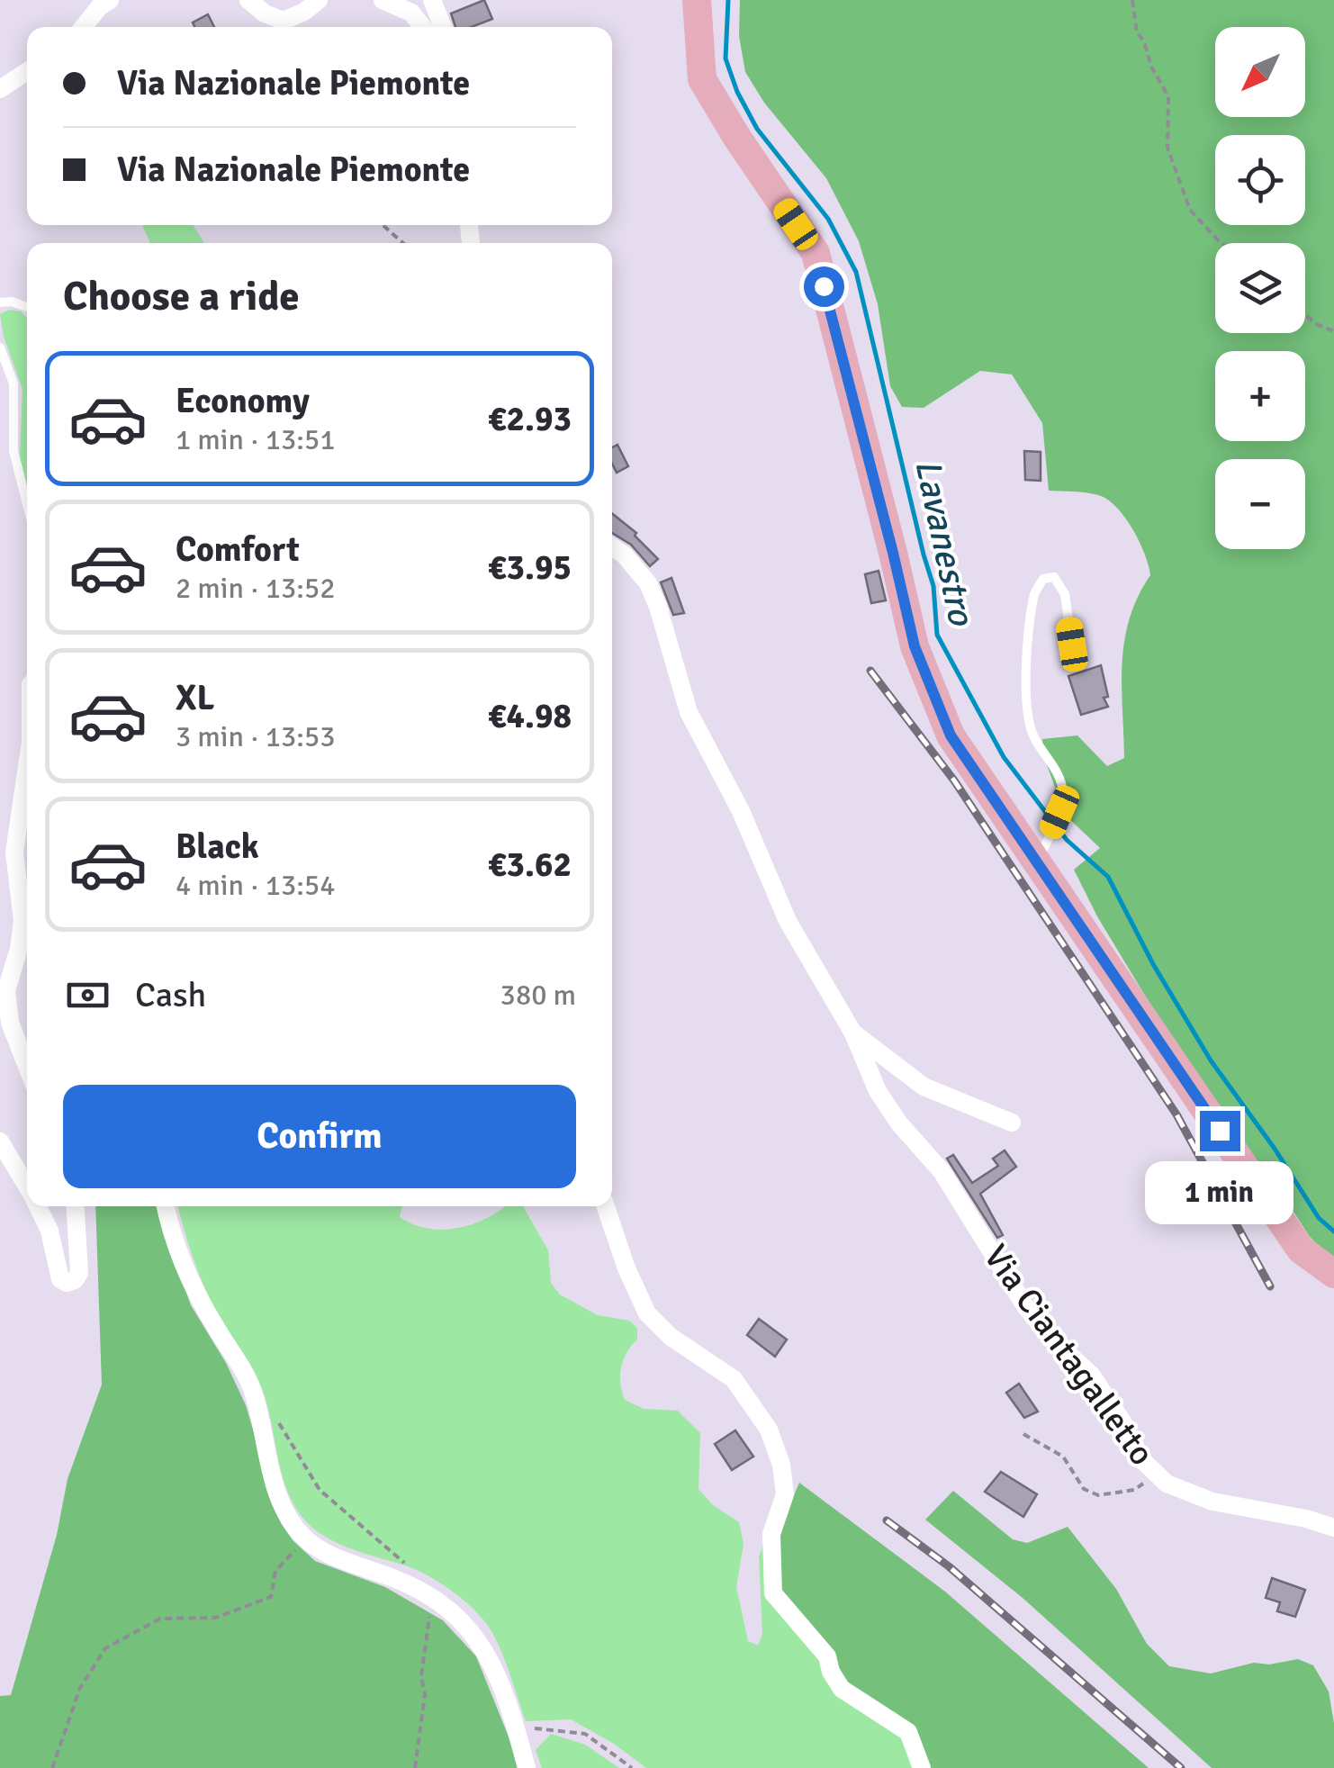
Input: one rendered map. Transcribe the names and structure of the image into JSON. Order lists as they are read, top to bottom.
{
  "streets": {
    "street": ["Via Ciantagalletto"]
  },
  "water": ["Lavanestro"],
  "north": "bottom left",
  "page": {
    "map_buttons": ["+", "−"],
    "banner": ["Via Nazionale Piemonte", "Via Nazionale Piemonte"],
    "heading": "Choose a ride",
    "list": [
      {
        "name": "Economy",
        "note": "1 min · 13:51",
        "value": "€2.93"
      },
      {
        "name": "Comfort",
        "note": "2 min · 13:52",
        "value": "€3.95"
      },
      {
        "name": "XL",
        "note": "3 min · 13:53",
        "value": "€4.98"
      },
      {
        "name": "Black",
        "note": "4 min · 13:54",
        "value": "€3.62"
      }
    ],
    "pay": ["Cash", "380 m"],
    "buttons": "Confirm",
    "bubble": "1 min"
  }
}
